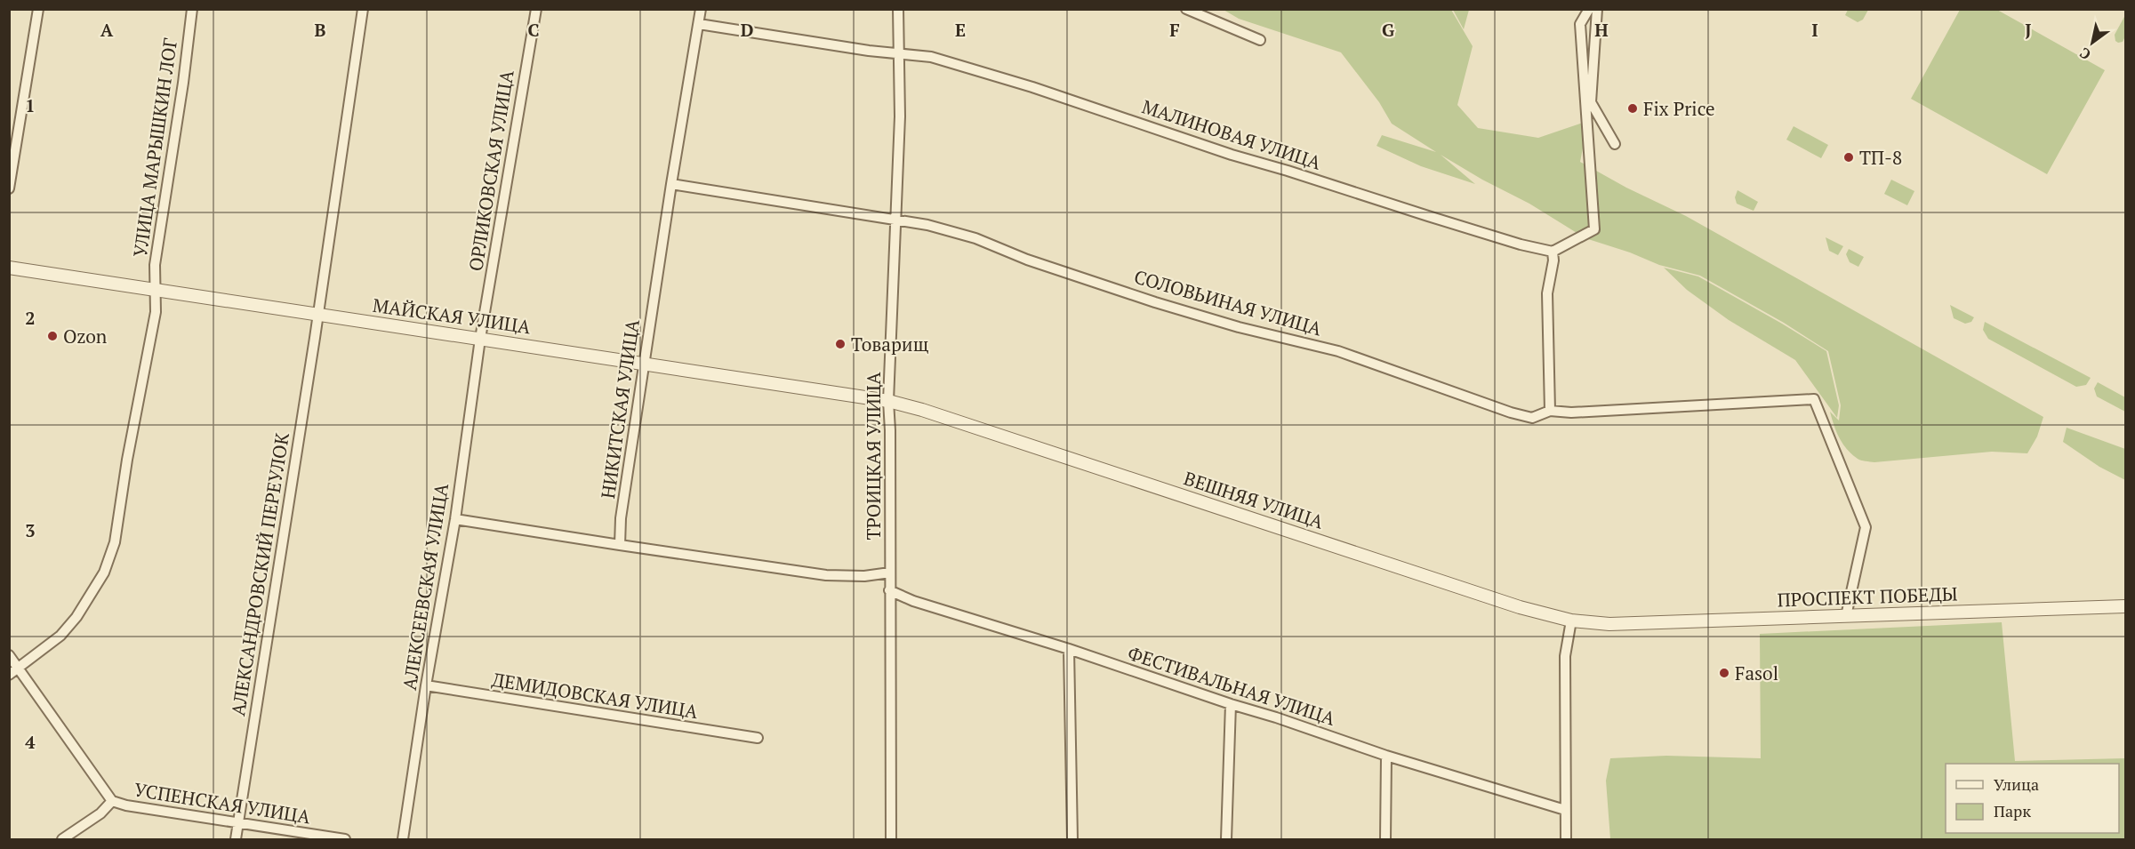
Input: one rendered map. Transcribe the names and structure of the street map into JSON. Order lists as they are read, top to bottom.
{
  "streets": {
    "street": [
      "МАЛИНОВАЯ УЛИЦА",
      "УЛИЦА МАРЫШКИН ЛОГ",
      "ОРЛИКОВСКАЯ УЛИЦА",
      "СОЛОВЬИНАЯ УЛИЦА",
      "МАЙСКАЯ УЛИЦА",
      "НИКИТСКАЯ УЛИЦА",
      "ТРОИЦКАЯ УЛИЦА",
      "ВЕШНЯЯ УЛИЦА",
      "АЛЕКСАНДРОВСКИЙ ПЕРЕУЛОК",
      "АЛЕКСЕЕВСКАЯ УЛИЦА",
      "ПРОСПЕКТ ПОБЕДЫ",
      "ФЕСТИВАЛЬНАЯ УЛИЦА",
      "ДЕМИДОВСКАЯ УЛИЦА",
      "УСПЕНСКАЯ УЛИЦА"
    ]
  },
  "crossings": [
    ["МАЛИНОВАЯ УЛИЦА", "НИКИТСКАЯ УЛИЦА"],
    ["МАЛИНОВАЯ УЛИЦА", "ТРОИЦКАЯ УЛИЦА"],
    ["УЛИЦА МАРЫШКИН ЛОГ", "МАЙСКАЯ УЛИЦА"],
    ["УЛИЦА МАРЫШКИН ЛОГ", "УСПЕНСКАЯ УЛИЦА"],
    ["ОРЛИКОВСКАЯ УЛИЦА", "МАЙСКАЯ УЛИЦА"],
    ["ОРЛИКОВСКАЯ УЛИЦА", "АЛЕКСЕЕВСКАЯ УЛИЦА"],
    ["СОЛОВЬИНАЯ УЛИЦА", "НИКИТСКАЯ УЛИЦА"],
    ["СОЛОВЬИНАЯ УЛИЦА", "ТРОИЦКАЯ УЛИЦА"],
    ["СОЛОВЬИНАЯ УЛИЦА", "ПРОСПЕКТ ПОБЕДЫ"],
    ["МАЙСКАЯ УЛИЦА", "НИКИТСКАЯ УЛИЦА"],
    ["МАЙСКАЯ УЛИЦА", "ТРОИЦКАЯ УЛИЦА"],
    ["МАЙСКАЯ УЛИЦА", "ВЕШНЯЯ УЛИЦА"],
    ["МАЙСКАЯ УЛИЦА", "АЛЕКСАНДРОВСКИЙ ПЕРЕУЛОК"],
    ["МАЙСКАЯ УЛИЦА", "АЛЕКСЕЕВСКАЯ УЛИЦА"],
    ["ТРОИЦКАЯ УЛИЦА", "ВЕШНЯЯ УЛИЦА"],
    ["ТРОИЦКАЯ УЛИЦА", "ФЕСТИВАЛЬНАЯ УЛИЦА"],
    ["ВЕШНЯЯ УЛИЦА", "ПРОСПЕКТ ПОБЕДЫ"],
    ["АЛЕКСАНДРОВСКИЙ ПЕРЕУЛОК", "УСПЕНСКАЯ УЛИЦА"],
    ["АЛЕКСЕЕВСКАЯ УЛИЦА", "ДЕМИДОВСКАЯ УЛИЦА"]
  ],
  "places": [
    "Fix Price",
    "ТП-8",
    "Ozon",
    "Товарищ",
    "Fasol"
  ],
  "legend": ["Улица", "Парк"],
  "north": "bottom left",
  "grid": {
    "columns": [
      "A",
      "B",
      "C",
      "D",
      "E",
      "F",
      "G",
      "H",
      "I",
      "J"
    ],
    "rows": [
      "1",
      "2",
      "3",
      "4"
    ]
  }
}
